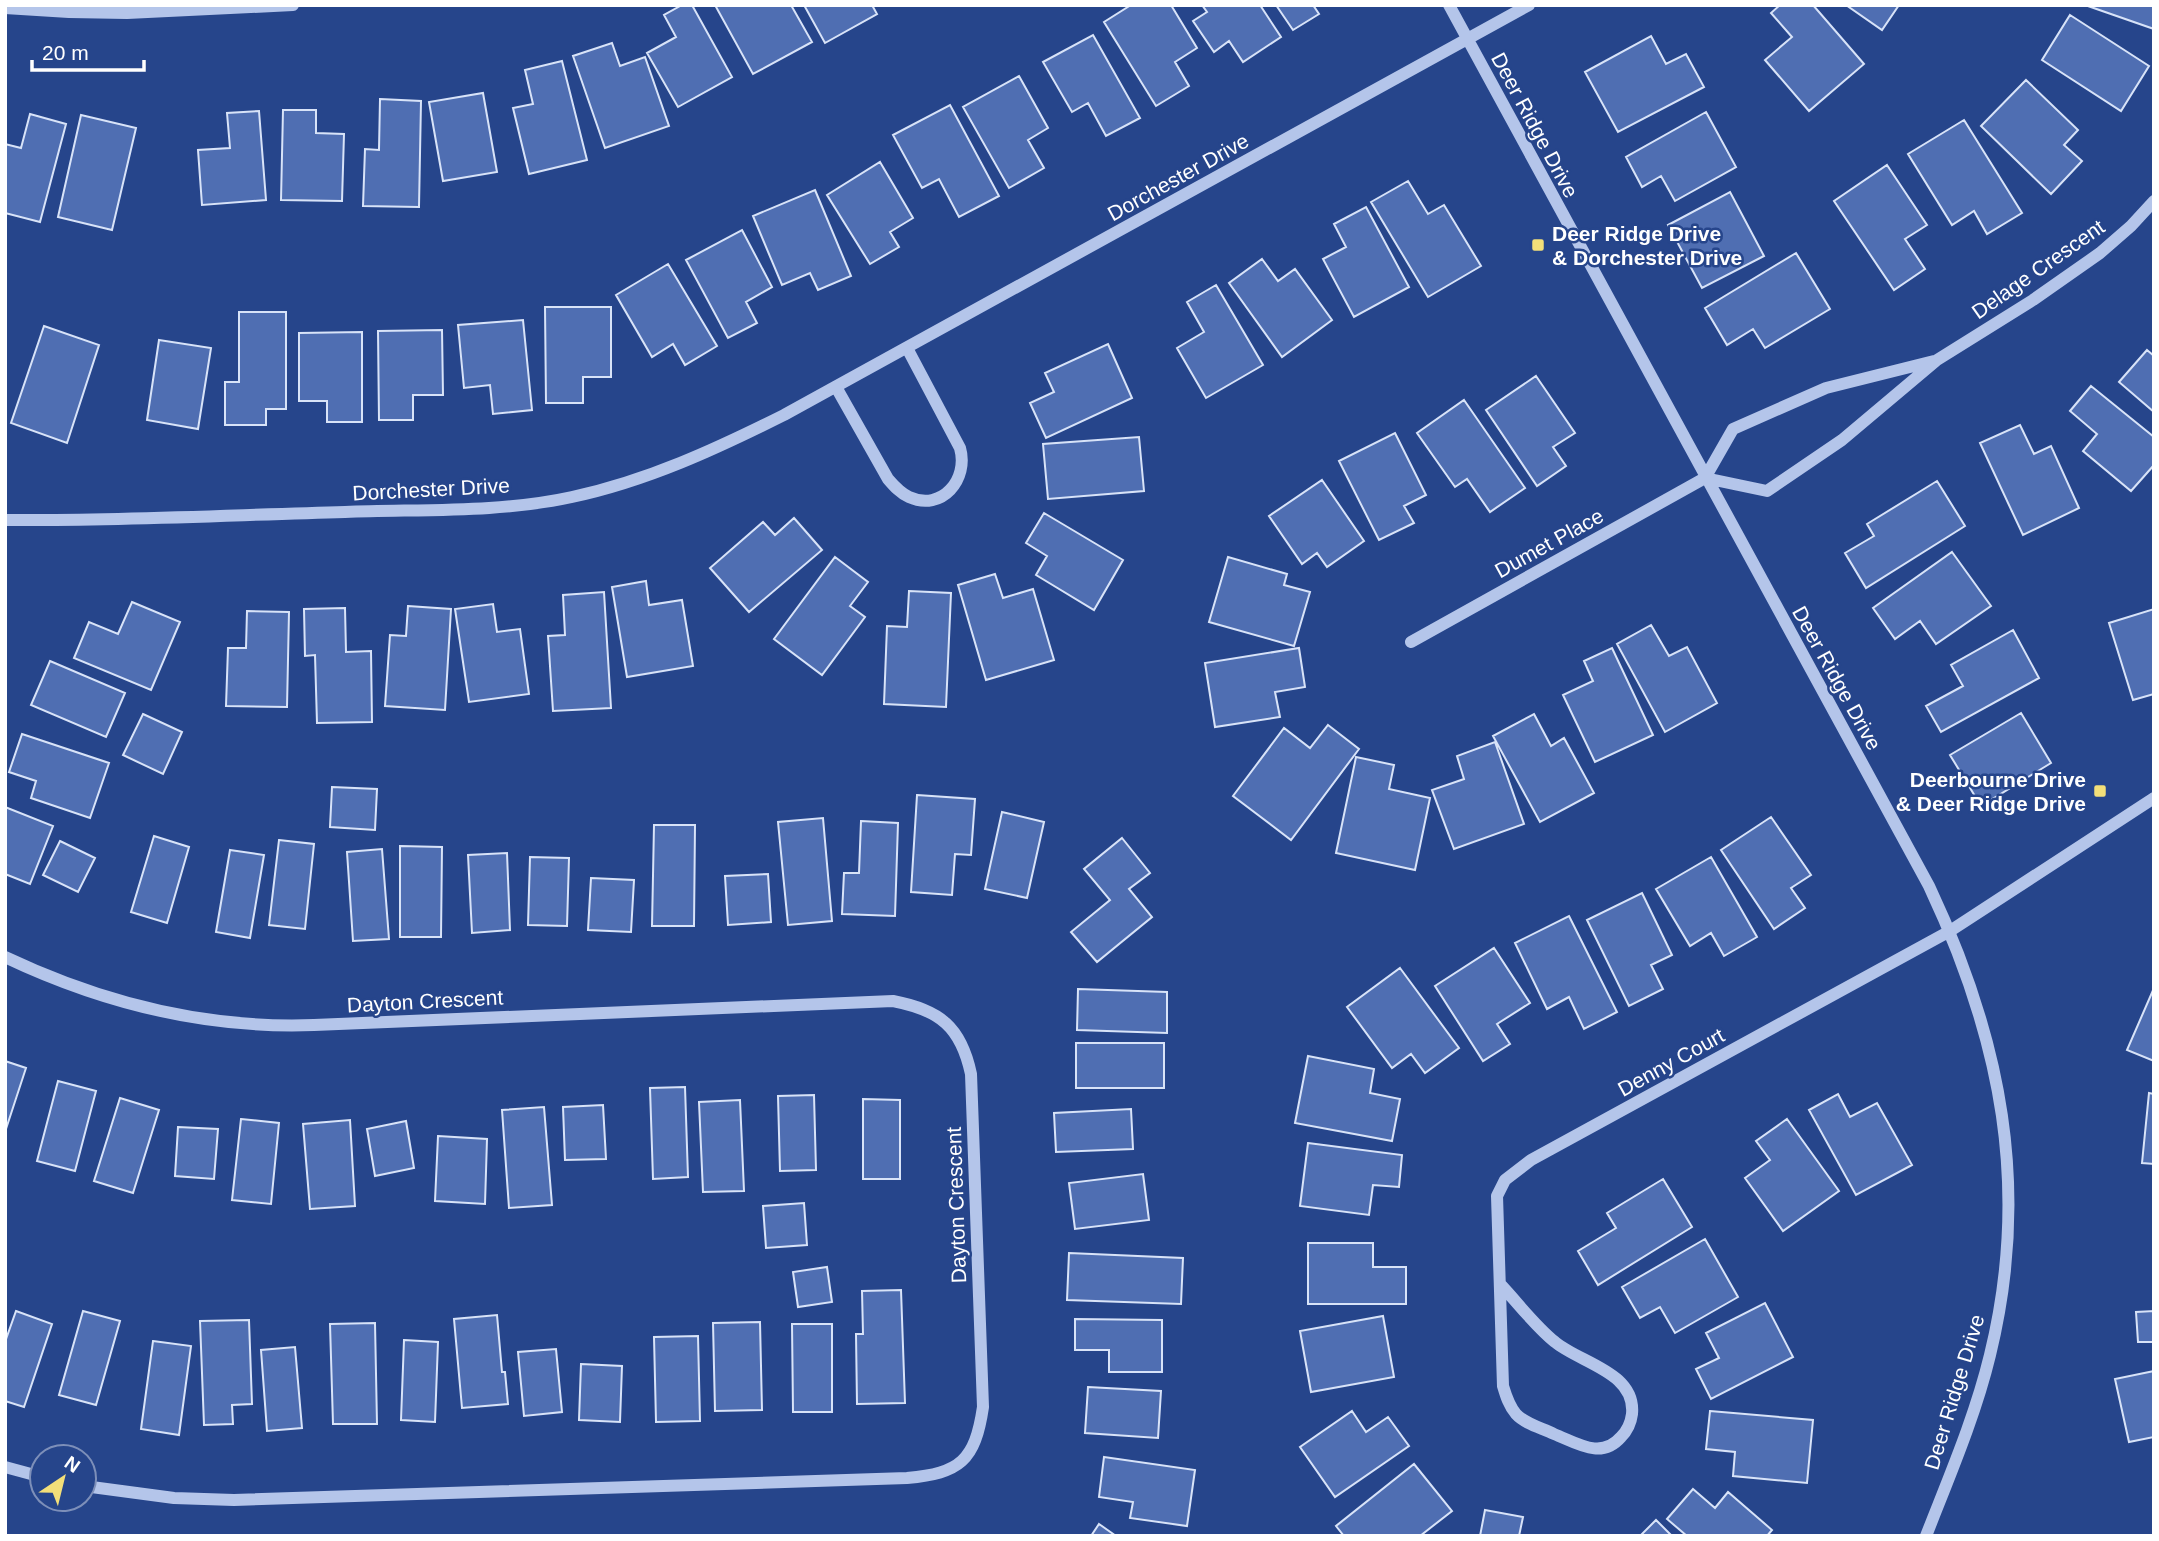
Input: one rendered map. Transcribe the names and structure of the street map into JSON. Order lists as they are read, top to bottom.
{
  "streets": {
    "street": [
      "Deer Ridge Drive",
      "Dorchester Drive",
      "Delage Crescent",
      "Dumet Place",
      "Dayton Crescent",
      "Denny Court"
    ]
  },
  "crossings": [
    ["Deer Ridge Drive", "Dorchester Drive"],
    ["Deer Ridge Drive", "Delage Crescent"],
    ["Deer Ridge Drive", "Dumet Place"],
    ["Deer Ridge Drive", "Denny Court"],
    ["Delage Crescent", "Dumet Place"]
  ],
  "places": {
    "transit": ["Deer Ridge Drive & Dorchester Drive", "Deerbourne Drive & Deer Ridge Drive"]
  },
  "scale_bar": "20 m",
  "north": "top right"
}
